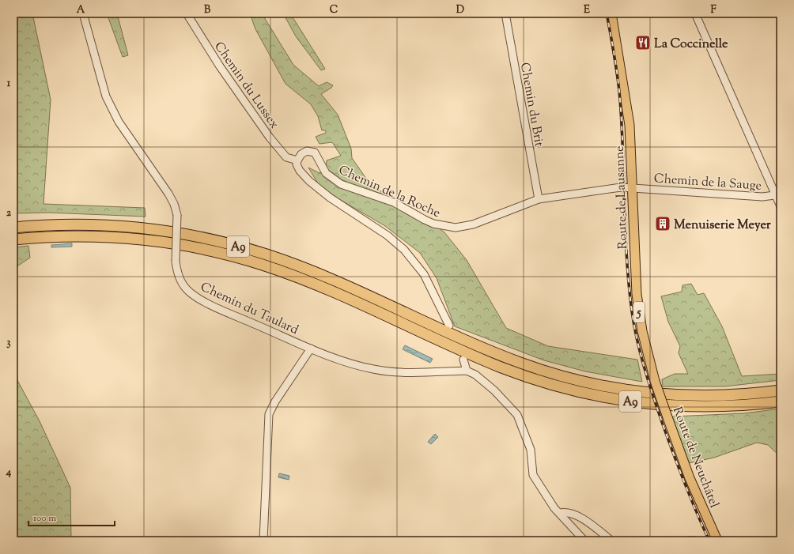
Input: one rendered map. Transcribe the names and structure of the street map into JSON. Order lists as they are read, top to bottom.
{
  "streets": {
    "highway": ["A9"],
    "main road": ["Route de Lausanne", "5", "Route de Neuchâtel"],
    "street": [
      "Chemin du Lussex",
      "Chemin du Brit",
      "Chemin de la Sauge",
      "Chemin de la Roche",
      "Chemin du Taulard"
    ]
  },
  "crossings": [
    ["Chemin du Lussex", "Chemin de la Roche"],
    ["Chemin du Brit", "Chemin de la Roche"],
    ["Chemin de la Sauge", "Chemin de la Roche"],
    ["Chemin de la Sauge", "Route de Lausanne"],
    ["Chemin de la Roche", "Route de Lausanne"],
    ["Route de Lausanne", "Route de Neuchâtel"]
  ],
  "places": {
    "restaurant": ["La Coccinelle"],
    "building": ["Menuiserie Meyer"]
  },
  "scale_bar": "100 m",
  "grid": {
    "columns": [
      "A",
      "B",
      "C",
      "D",
      "E",
      "F"
    ],
    "rows": [
      "1",
      "2",
      "3",
      "4"
    ]
  }
}
